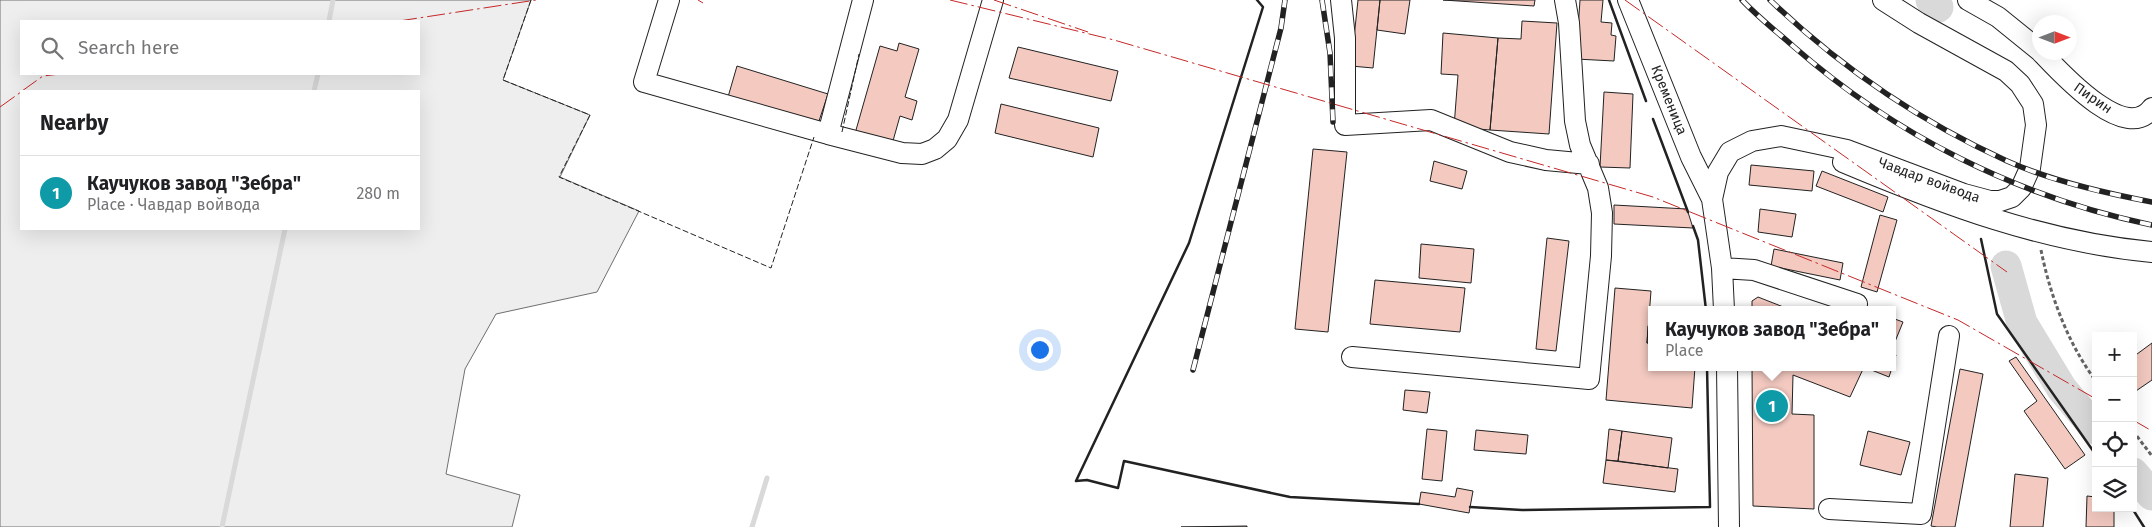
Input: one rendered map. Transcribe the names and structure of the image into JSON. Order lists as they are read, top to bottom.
{
  "streets": {
    "street": ["Пирин", "Кременица", "Чавдар войвода"]
  },
  "crossings": [
    ["Кременица", "Чавдар войвода"]
  ],
  "north": "right",
  "page": {
    "search": "Search here",
    "heading": "Nearby",
    "list": [
      {
        "mark": "1",
        "name": "Каучуков завод \"Зебра\"",
        "note": "Place · Чавдар войвода",
        "value": "280 m"
      }
    ],
    "popup": ["Каучуков завод \"Зебра\"", "Place"],
    "map_buttons": ["+", "−"],
    "pins": "1"
  }
}
